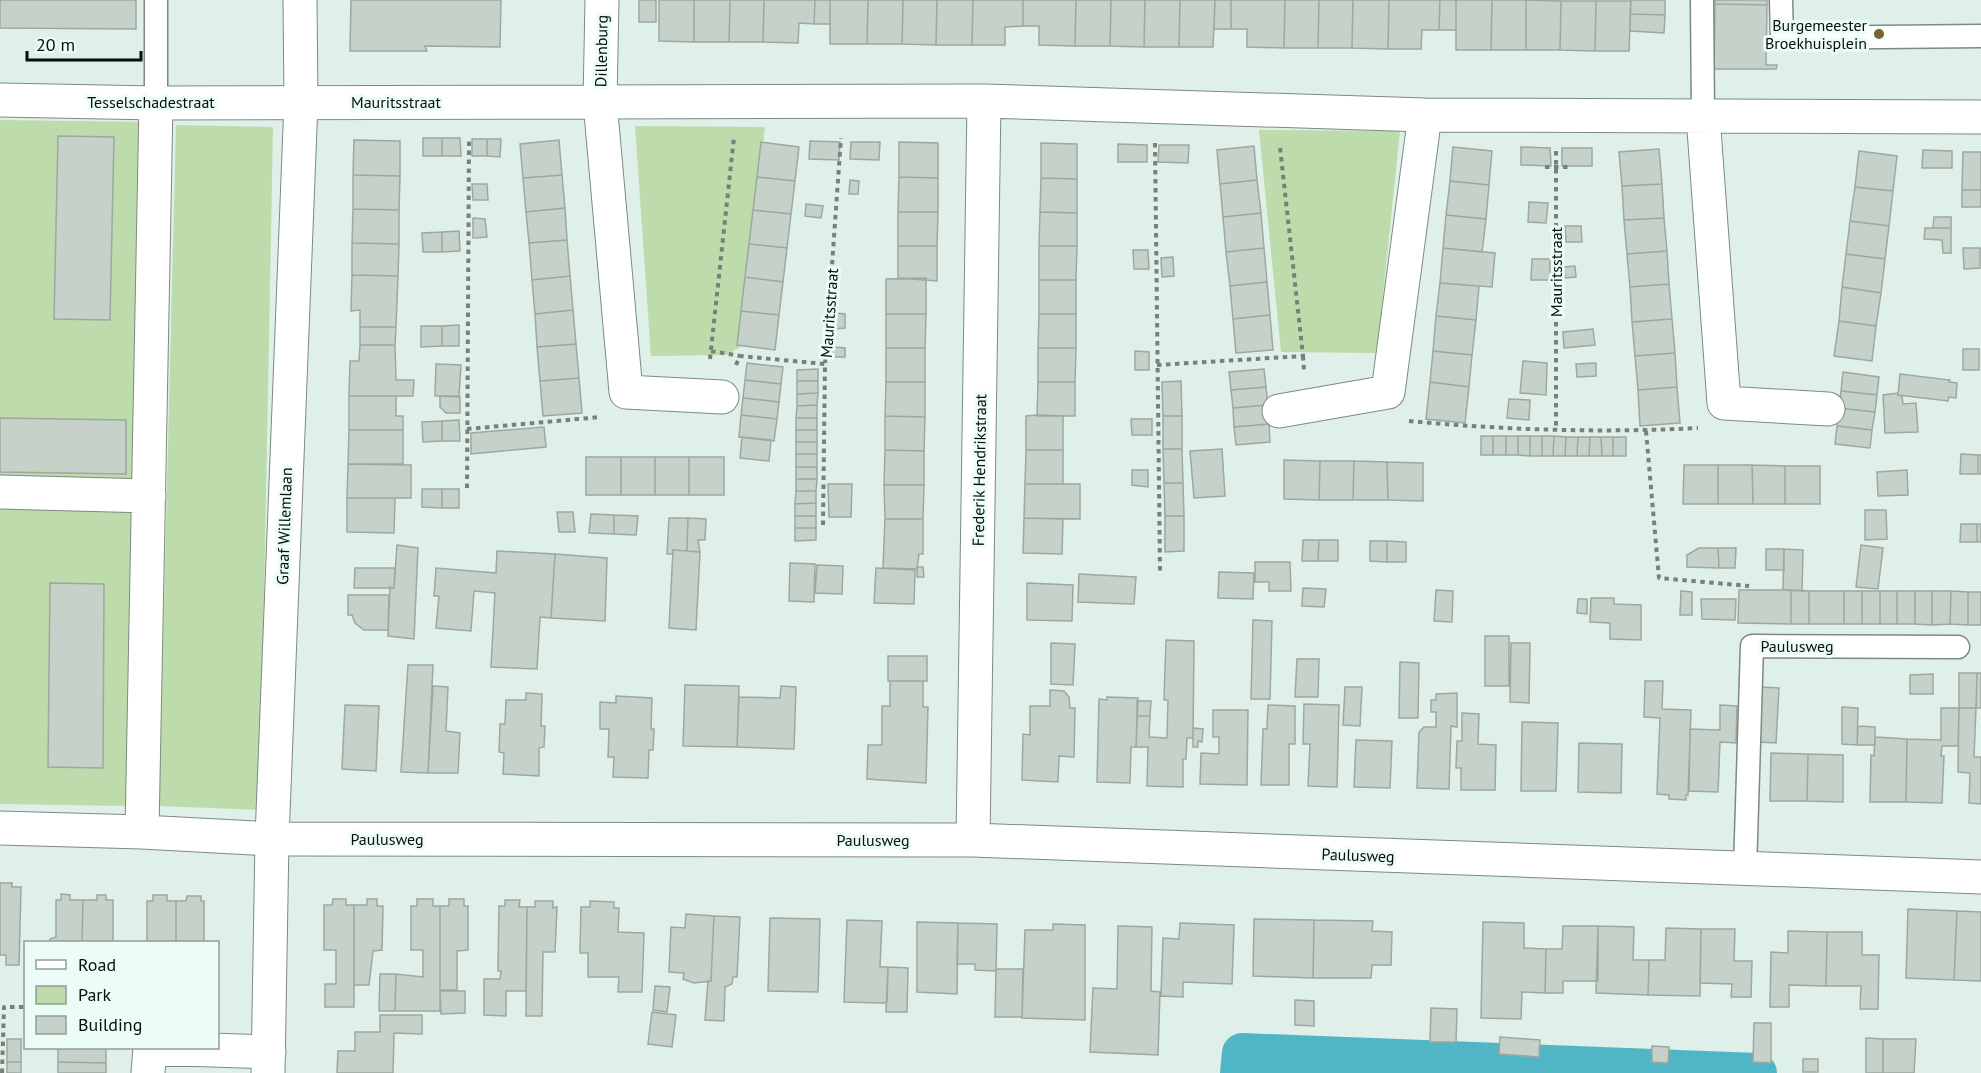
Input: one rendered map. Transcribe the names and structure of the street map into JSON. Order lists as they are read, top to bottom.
{
  "streets": {
    "street": [
      "Dillenburg",
      "Tesselschadestraat",
      "Mauritsstraat",
      "Frederik Hendrikstraat",
      "Graaf Willemlaan",
      "Paulusweg"
    ]
  },
  "crossings": [
    ["Dillenburg", "Mauritsstraat"],
    ["Tesselschadestraat", "Mauritsstraat"],
    ["Tesselschadestraat", "Graaf Willemlaan"],
    ["Mauritsstraat", "Frederik Hendrikstraat"],
    ["Mauritsstraat", "Graaf Willemlaan"],
    ["Frederik Hendrikstraat", "Paulusweg"],
    ["Graaf Willemlaan", "Paulusweg"]
  ],
  "places": ["Burgemeester Broekhuisplein"],
  "legend": ["Road", "Park", "Building"],
  "scale_bar": "20 m"
}
